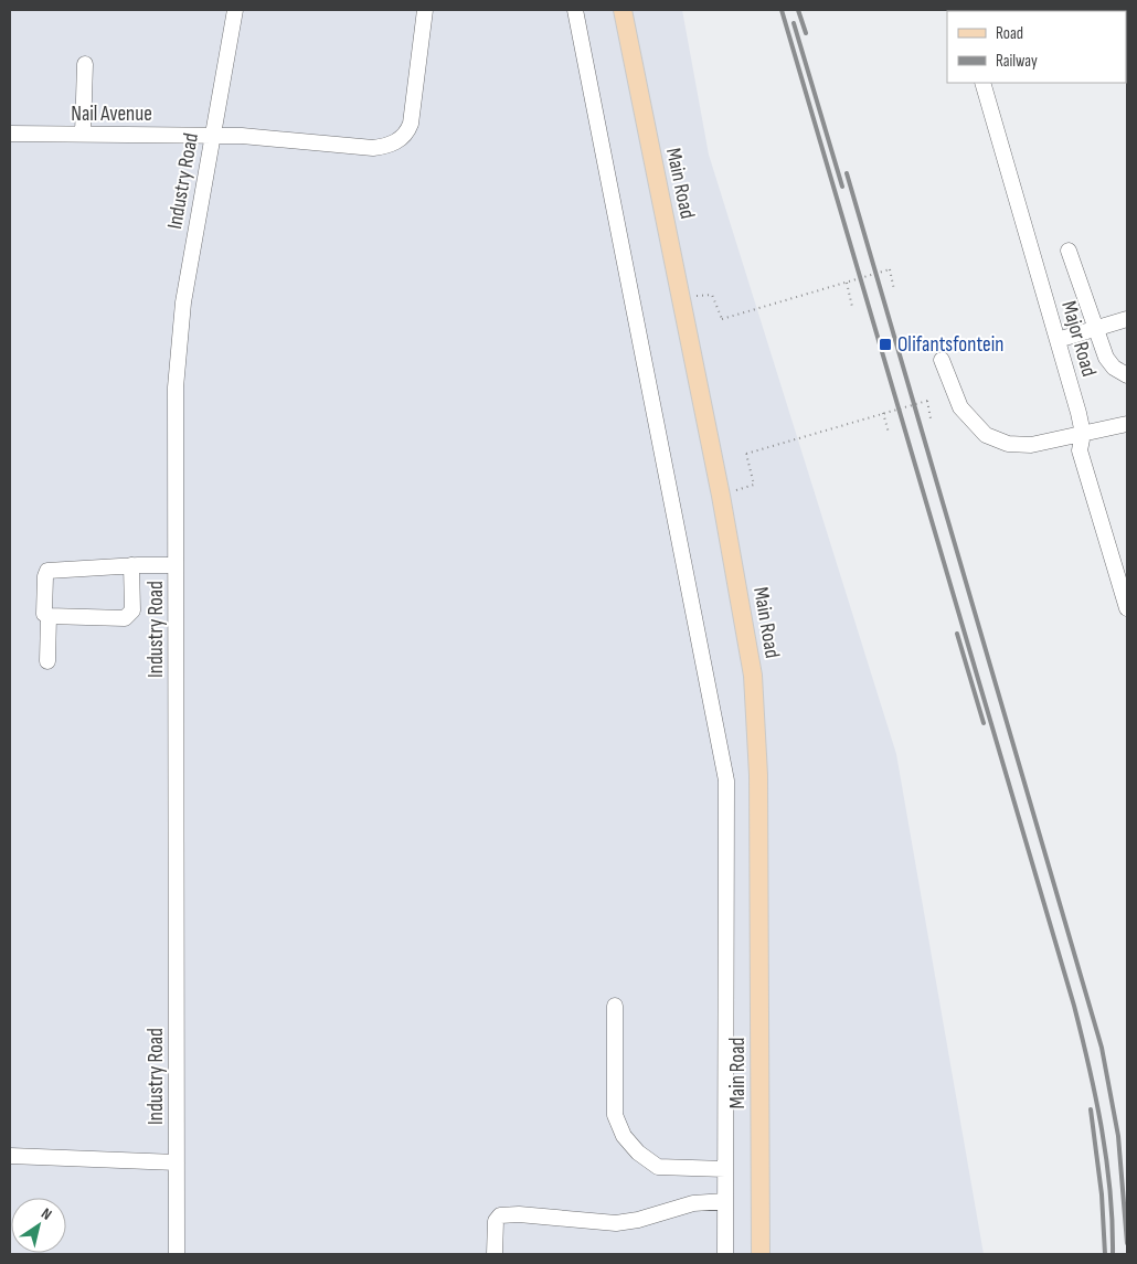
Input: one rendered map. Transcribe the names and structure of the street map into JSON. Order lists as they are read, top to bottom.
{
  "streets": {
    "main road": ["Main Road"],
    "street": ["Nail Avenue", "Industry Road", "Major Road"]
  },
  "crossings": [
    ["Nail Avenue", "Industry Road"]
  ],
  "places": {
    "transit": ["Olifantsfontein"]
  },
  "legend": ["Road", "Railway"],
  "north": "top right"
}
